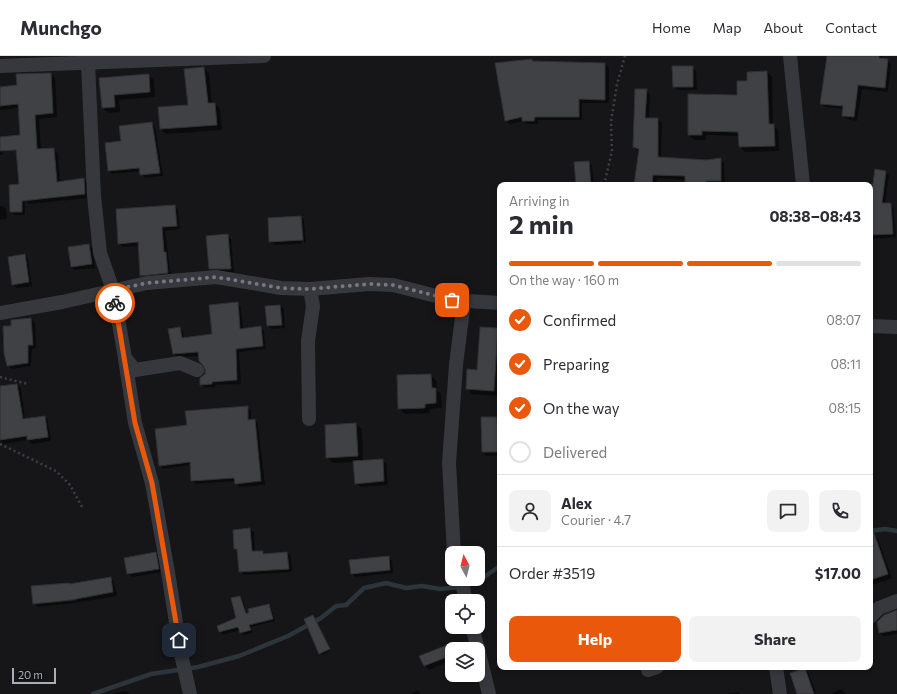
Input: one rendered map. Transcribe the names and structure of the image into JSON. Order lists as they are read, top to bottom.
{
  "scale_bar": "20 m",
  "north": "top",
  "page": {
    "header": "Munchgo",
    "nav": [
      "Home",
      "Map",
      "About",
      "Contact"
    ],
    "heading": ["2 min", "Arriving in", "08:38–08:43"],
    "panel": [
      "Alex",
      "Courier · 4.7",
      "Order #3519",
      "$17.00"
    ],
    "bar": "On the way · 160 m",
    "list": [
      ["Confirmed", "08:07"],
      ["Preparing", "08:11"],
      ["On the way", "08:15"],
      "Delivered"
    ],
    "buttons": ["Help", "Share"],
    "scale": "20 m"
  }
}
